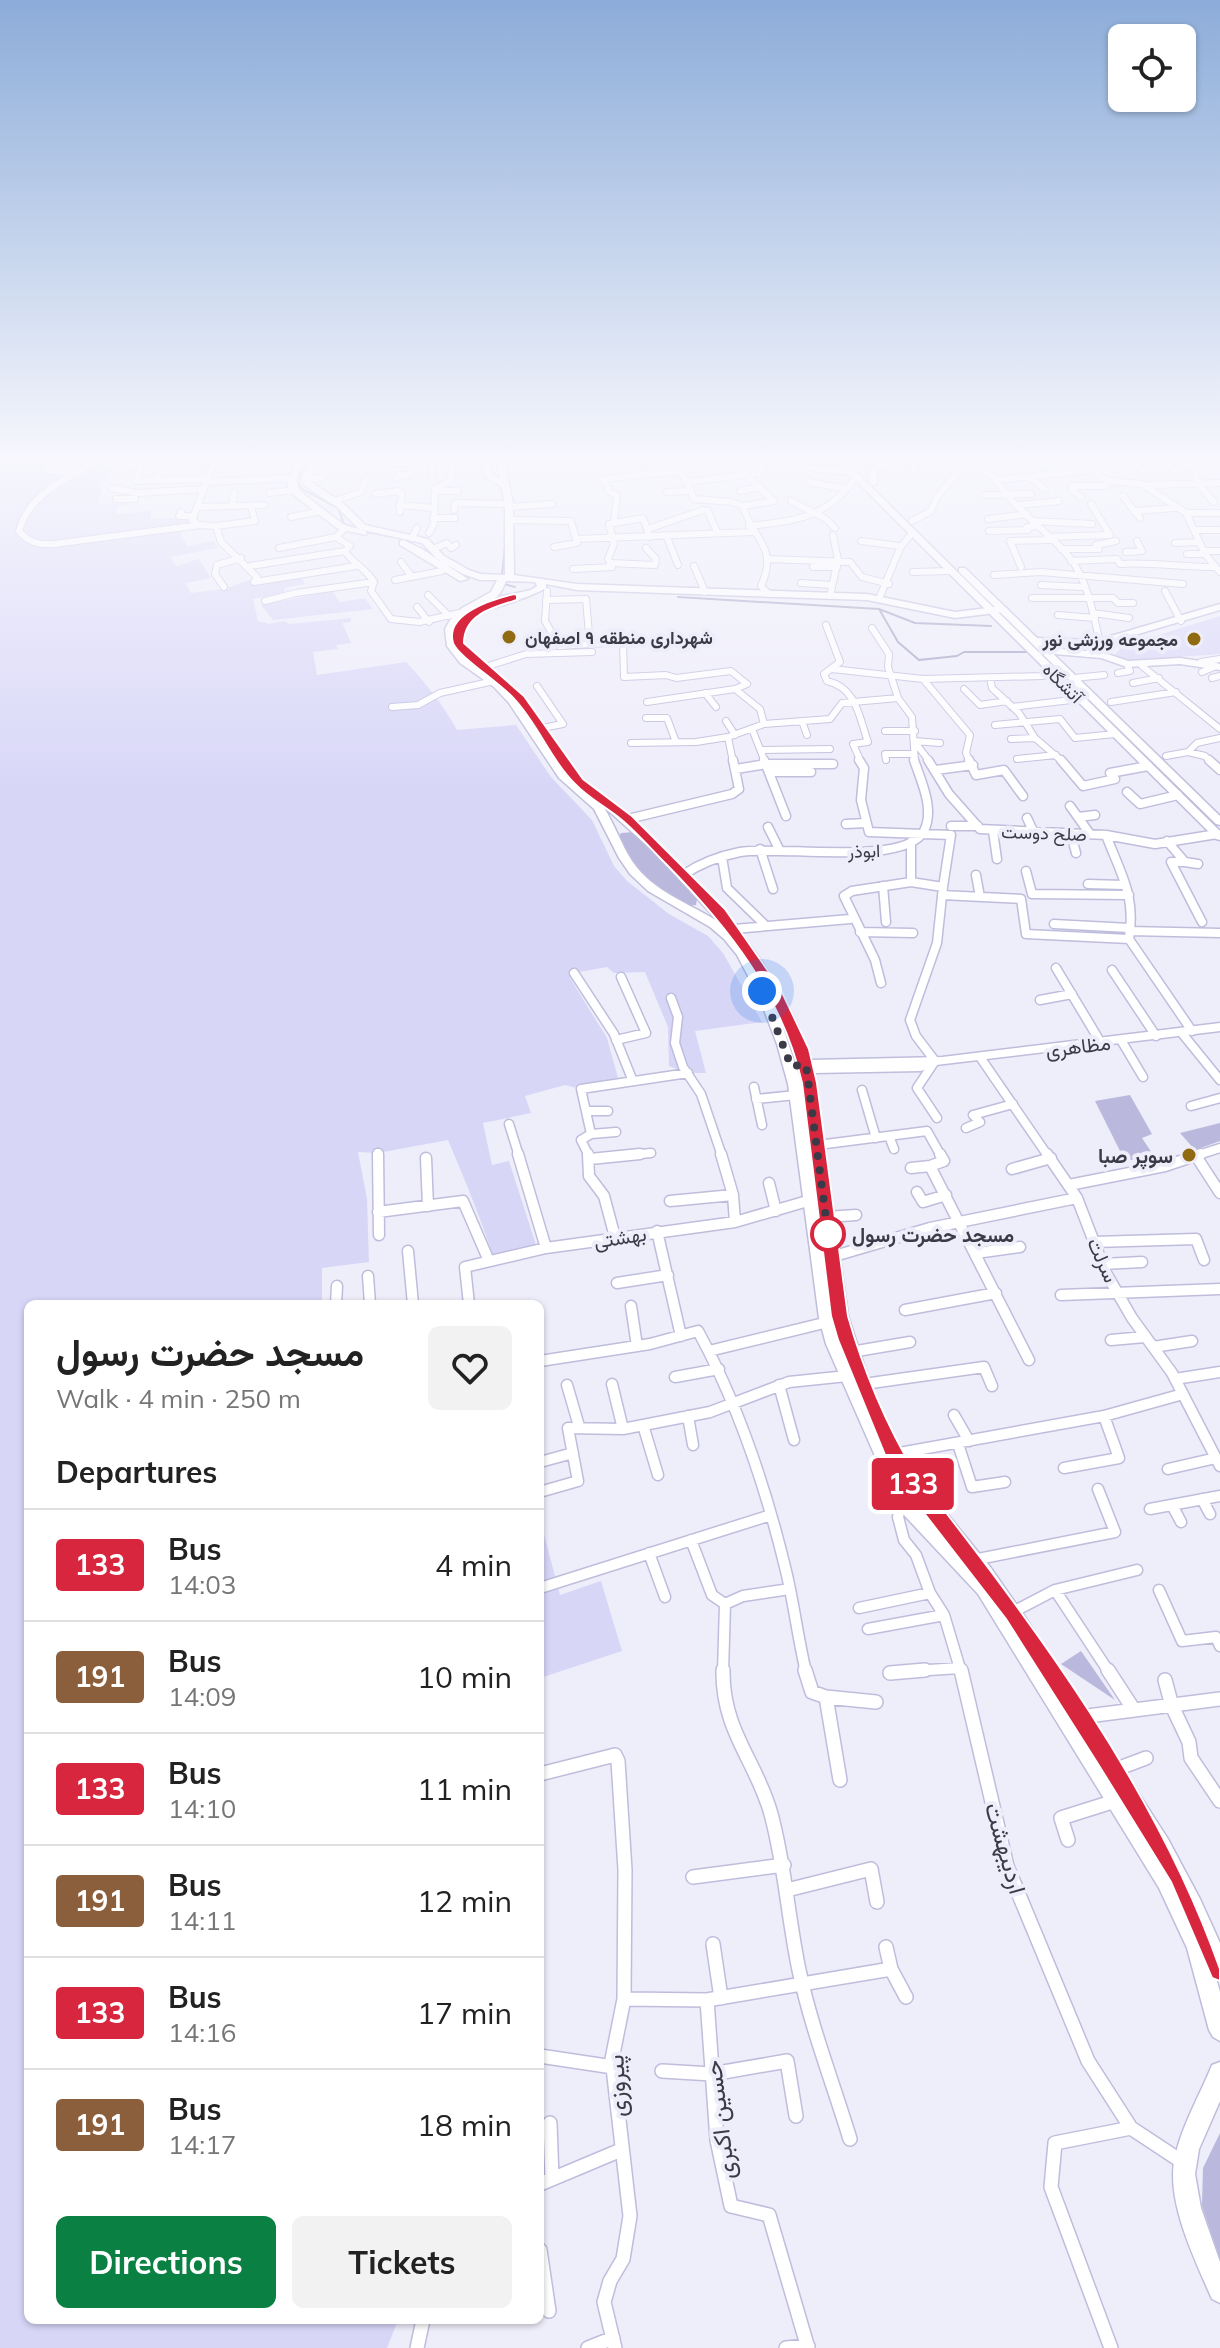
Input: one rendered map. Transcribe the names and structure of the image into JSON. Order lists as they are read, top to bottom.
{
  "streets": {
    "main road": ["آتشگاه", "مظاهری"],
    "street": [
      "صلح دوست",
      "ابوذر",
      "بهشتی",
      "سرلت",
      "اردیبهشت",
      "پیروزی",
      "حسین اکبری"
    ]
  },
  "crossings": [
    ["آتشگاه", "صلح دوست"],
    ["مظاهری", "سرلت"]
  ],
  "places": [
    "شهرداری منطقه ۹ اصفهان",
    "مجموعه ورزشی نور",
    "سوپر صبا",
    "مسجد حضرت رسول"
  ],
  "lines": ["bus line 133"],
  "page": {
    "on_map": "133",
    "heading": [
      ["مسجد حضرت رسول", "Walk · 4 min · 250 m"],
      "Departures"
    ],
    "list": [
      {
        "mark": "133",
        "name": "Bus",
        "note": "14:03",
        "value": "4 min"
      },
      {
        "mark": "191",
        "name": "Bus",
        "note": "14:09",
        "value": "10 min"
      },
      {
        "mark": "133",
        "name": "Bus",
        "note": "14:10",
        "value": "11 min"
      },
      {
        "mark": "191",
        "name": "Bus",
        "note": "14:11",
        "value": "12 min"
      },
      {
        "mark": "133",
        "name": "Bus",
        "note": "14:16",
        "value": "17 min"
      },
      {
        "mark": "191",
        "name": "Bus",
        "note": "14:17",
        "value": "18 min"
      }
    ],
    "buttons": ["Directions", "Tickets"]
  }
}
